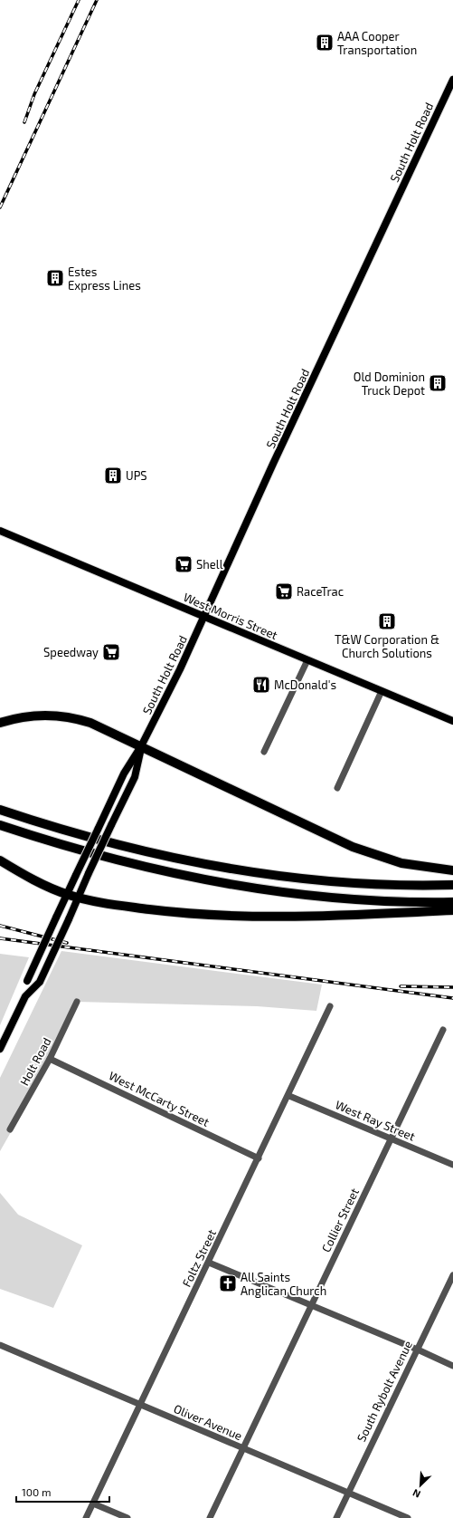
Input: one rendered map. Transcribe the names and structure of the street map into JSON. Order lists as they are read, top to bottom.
{
  "streets": {
    "main road": ["South Holt Road", "West Morris Street"],
    "street": [
      "Holt Road",
      "West McCarty Street",
      "West Ray Street",
      "Collier Street",
      "Foltz Street",
      "South Rybolt Avenue",
      "Oliver Avenue"
    ]
  },
  "crossings": [
    ["South Holt Road", "West Morris Street"],
    ["Holt Road", "West McCarty Street"],
    ["West McCarty Street", "Foltz Street"],
    ["West Ray Street", "Collier Street"],
    ["West Ray Street", "Foltz Street"],
    ["Collier Street", "Oliver Avenue"],
    ["Foltz Street", "Oliver Avenue"],
    ["South Rybolt Avenue", "Oliver Avenue"]
  ],
  "places": {
    "building": [
      "AAA Cooper Transportation",
      "Estes Express Lines",
      "Old Dominion Truck Depot",
      "UPS",
      "T&W Corporation & Church Solutions"
    ],
    "supermarket": ["Shell", "RaceTrac", "Speedway"],
    "restaurant": ["McDonald's"],
    "church": ["All Saints Anglican Church"]
  },
  "scale_bar": "100 m",
  "north": "bottom left"
}
